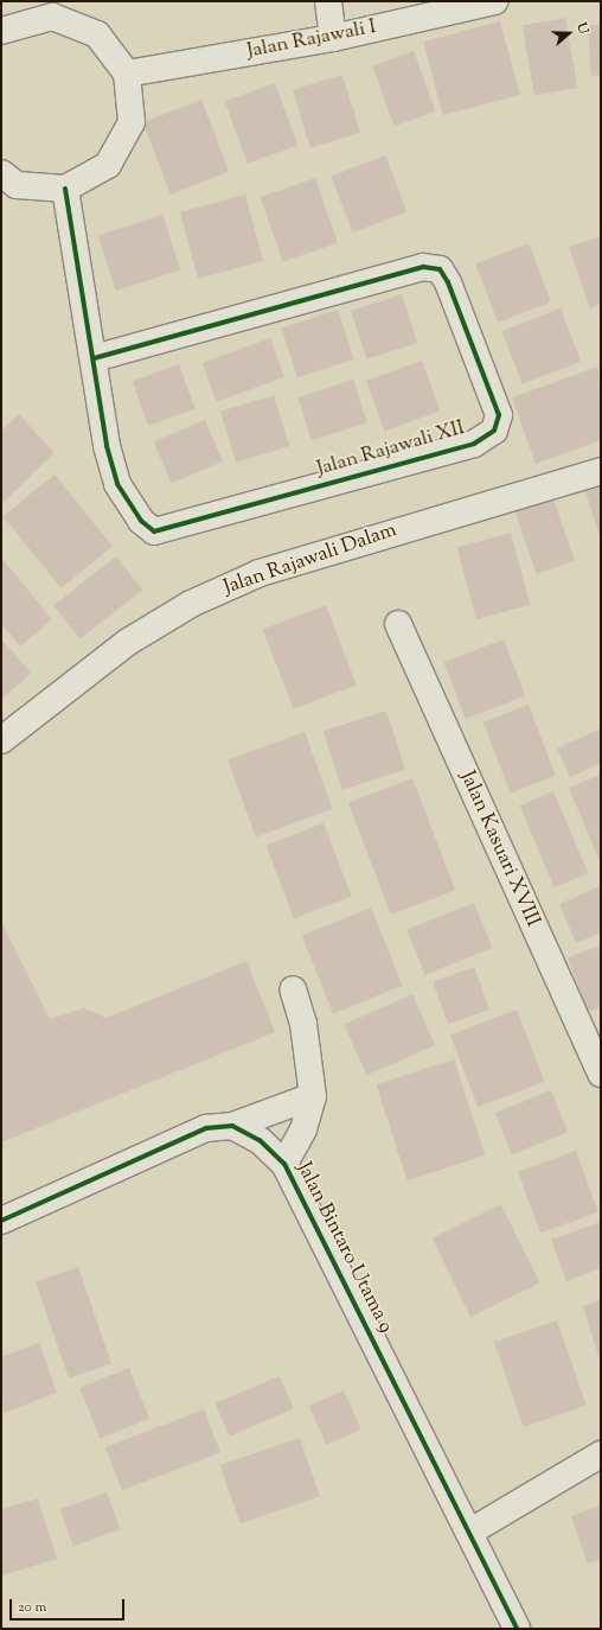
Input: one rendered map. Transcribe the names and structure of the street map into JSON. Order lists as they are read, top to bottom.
{
  "streets": {
    "street": [
      "Jalan Rajawali I",
      "Jalan Rajawali XII",
      "Jalan Rajawali Dalam",
      "Jalan Kasuari XVIII",
      "Jalan Bintaro Utama 9"
    ]
  },
  "scale_bar": "20 m",
  "north": "right"
}
